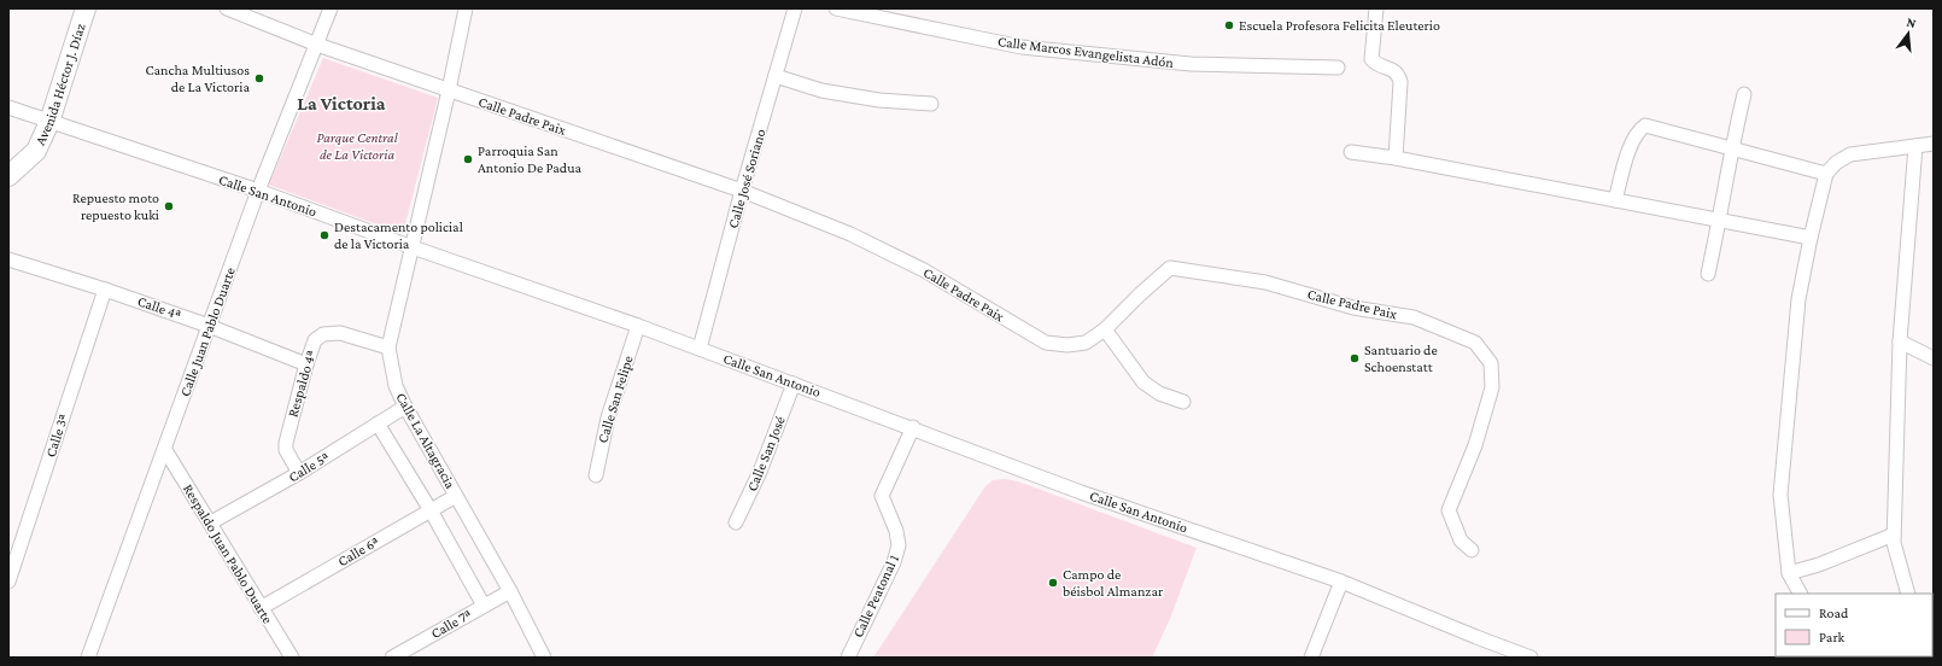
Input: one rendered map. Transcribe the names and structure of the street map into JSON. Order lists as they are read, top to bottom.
{
  "streets": {
    "main road": ["Avenida Héctor J. Díaz"],
    "street": [
      "Calle Marcos Evangelista Adón",
      "Calle Padre Paix",
      "Calle José Soriano",
      "Calle San Antonio",
      "Calle 4ª",
      "Calle Juan Pablo Duarte",
      "Respaldo 4ª",
      "Calle San Felipe",
      "Calle 3ª",
      "Calle La Altagracia",
      "Calle San José",
      "Calle 5ª",
      "Calle 6ª",
      "Respaldo Juan Pablo Duarte",
      "Calle Peatonal 1",
      "Calle 7ª"
    ]
  },
  "crossings": [
    ["Avenida Héctor J. Díaz", "Calle San Antonio"],
    ["Calle Padre Paix", "Calle José Soriano"],
    ["Calle Padre Paix", "Calle Juan Pablo Duarte"],
    ["Calle Padre Paix", "Calle La Altagracia"],
    ["Calle José Soriano", "Calle San Antonio"],
    ["Calle San Antonio", "Calle Juan Pablo Duarte"],
    ["Calle San Antonio", "Calle San Felipe"],
    ["Calle San Antonio", "Calle La Altagracia"],
    ["Calle San Antonio", "Calle San José"],
    ["Calle San Antonio", "Calle Peatonal 1"],
    ["Calle 4ª", "Calle Juan Pablo Duarte"],
    ["Calle 4ª", "Respaldo 4ª"],
    ["Calle 4ª", "Calle 3ª"],
    ["Calle Juan Pablo Duarte", "Respaldo Juan Pablo Duarte"],
    ["Respaldo 4ª", "Calle La Altagracia"],
    ["Respaldo 4ª", "Calle 5ª"],
    ["Calle La Altagracia", "Calle 5ª"],
    ["Calle La Altagracia", "Calle 6ª"],
    ["Calle La Altagracia", "Calle 7ª"],
    ["Calle 5ª", "Respaldo Juan Pablo Duarte"],
    ["Calle 6ª", "Respaldo Juan Pablo Duarte"]
  ],
  "districts": ["La Victoria"],
  "parks": ["Parque Central de La Victoria"],
  "places": [
    "Escuela Profesora Felicita Eleuterio",
    "Cancha Multiusos de La Victoria",
    "Parroquia San Antonio De Padua",
    "Repuesto moto repuesto kuki",
    "Destacamento policial de la Victoria",
    "Santuario de Schoenstatt",
    "Campo de béisbol Almanzar"
  ],
  "legend": ["Road", "Park"],
  "north": "top"
}
